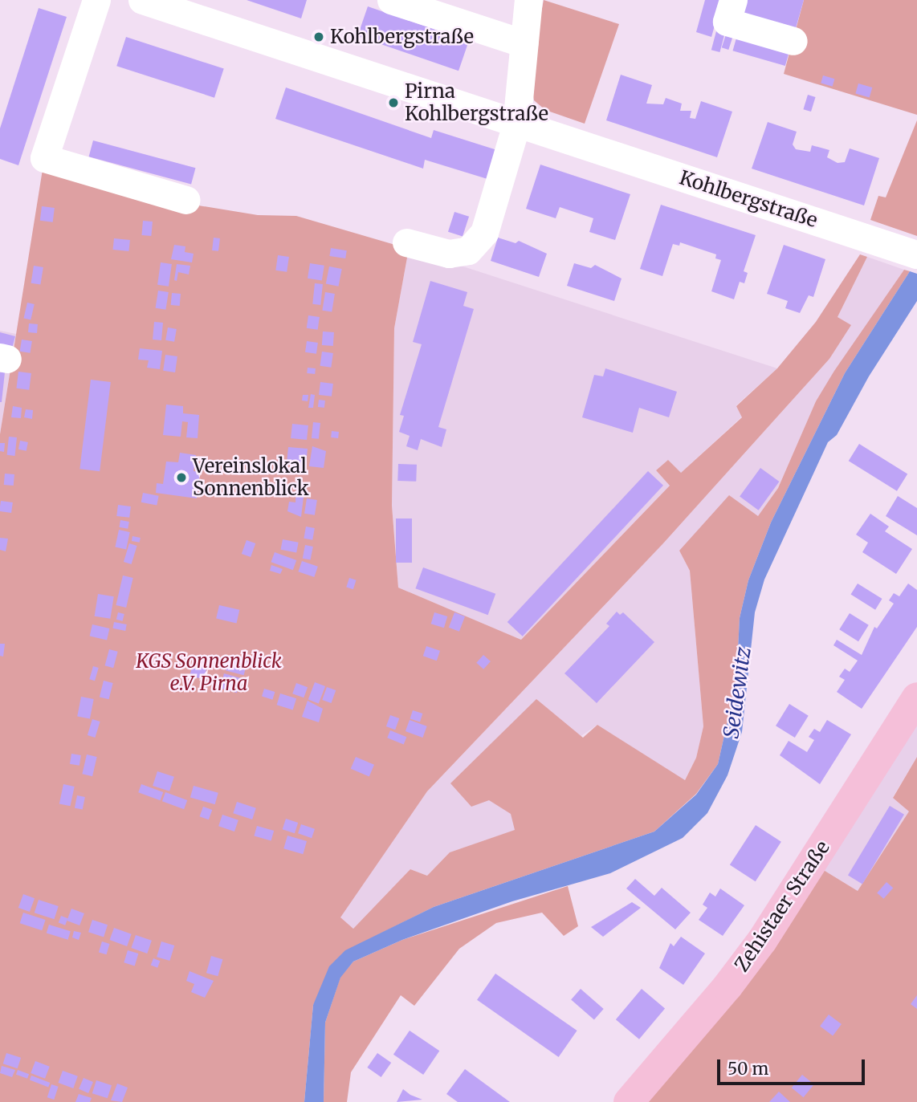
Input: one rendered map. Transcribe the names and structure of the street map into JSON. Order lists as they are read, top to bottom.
{
  "streets": {
    "main road": ["Zehistaer Straße"],
    "street": ["Kohlbergstraße"]
  },
  "water": ["Seidewitz"],
  "parks": ["KGS Sonnenblick e.V. Pirna"],
  "places": ["Kohlbergstraße", "Pirna Kohlbergstraße", "Vereinslokal Sonnenblick"],
  "scale_bar": "50 m"
}
